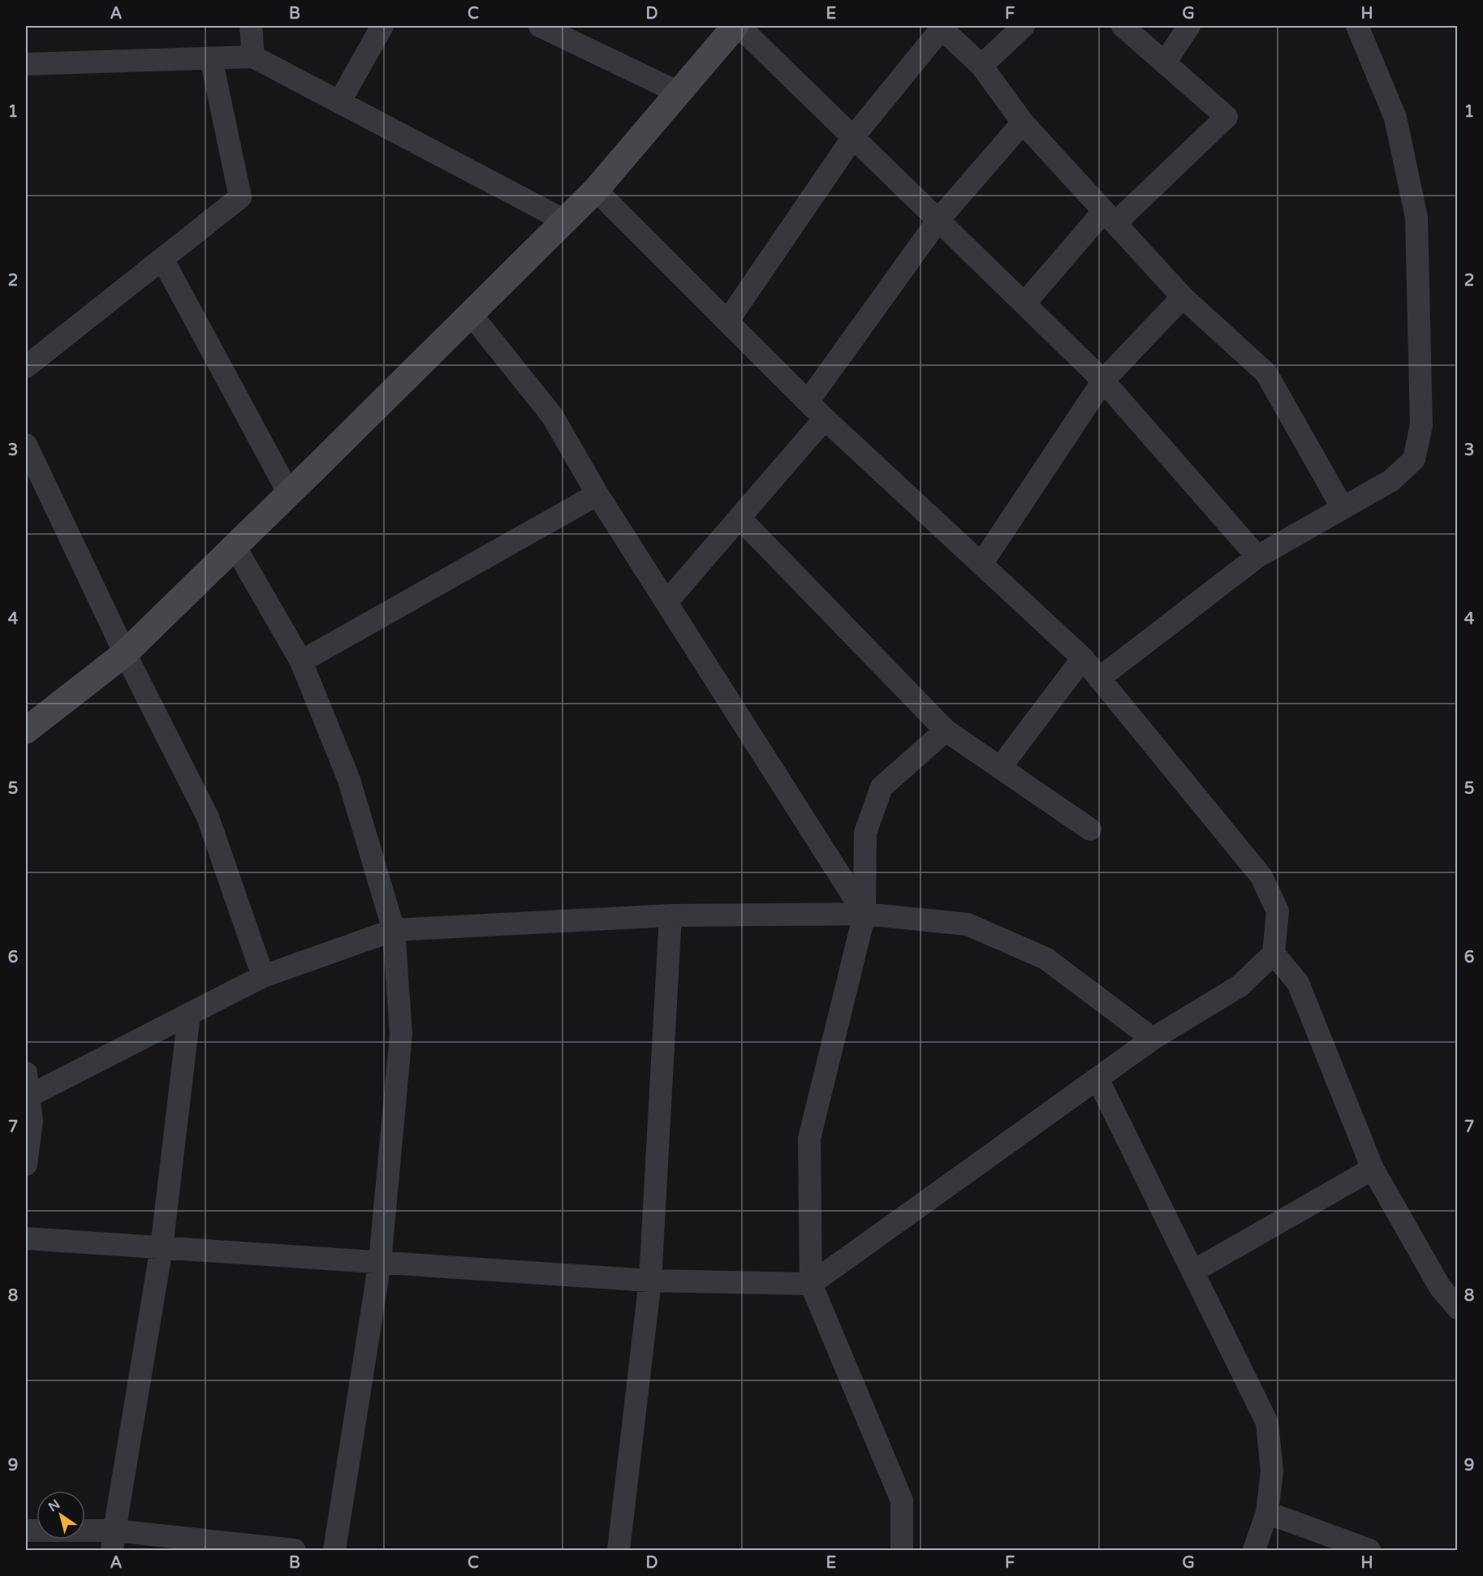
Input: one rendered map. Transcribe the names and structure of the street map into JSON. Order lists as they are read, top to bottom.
{
  "north": "top left",
  "grid": {
    "columns": [
      "A",
      "B",
      "C",
      "D",
      "E",
      "F",
      "G",
      "H"
    ],
    "rows": [
      "1",
      "2",
      "3",
      "4",
      "5",
      "6",
      "7",
      "8",
      "9"
    ]
  }
}
